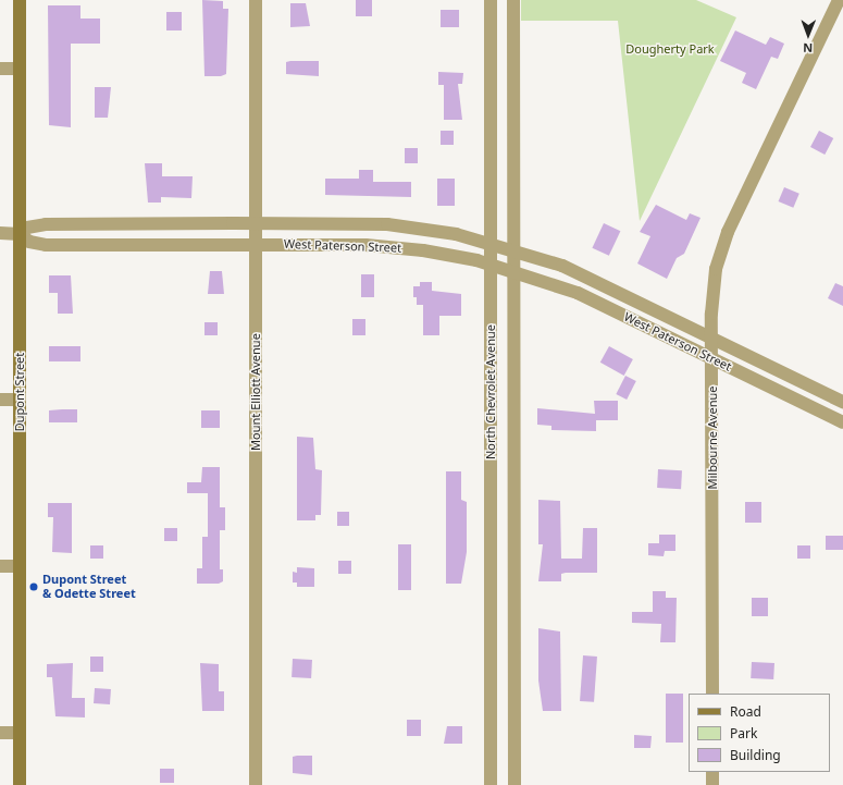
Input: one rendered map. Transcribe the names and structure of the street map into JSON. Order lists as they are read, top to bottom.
{
  "streets": {
    "street": [
      "West Paterson Street",
      "Dupont Street",
      "Mount Elliott Avenue",
      "North Chevrolet Avenue",
      "Milbourne Avenue"
    ]
  },
  "crossings": [
    ["West Paterson Street", "Dupont Street"],
    ["West Paterson Street", "Mount Elliott Avenue"],
    ["West Paterson Street", "North Chevrolet Avenue"],
    ["West Paterson Street", "Milbourne Avenue"]
  ],
  "parks": ["Dougherty Park"],
  "places": ["Dupont Street & Odette Street"],
  "legend": ["Road", "Park", "Building"],
  "north": "bottom"
}
